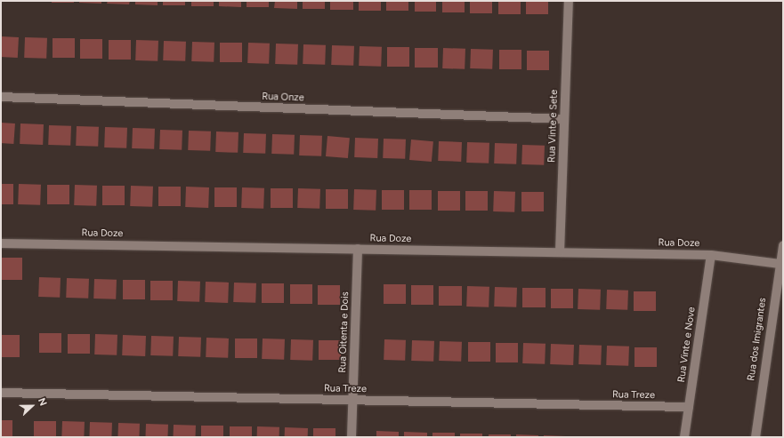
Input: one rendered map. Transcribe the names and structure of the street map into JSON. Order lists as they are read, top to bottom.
{
  "streets": {
    "street": [
      "Rua Onze",
      "Rua Vinte e Sete",
      "Rua Doze",
      "Rua Oitenta e Dois",
      "Rua dos Imigrantes",
      "Rua Vinte e Nove",
      "Rua Treze"
    ]
  },
  "crossings": [
    ["Rua Onze", "Rua Vinte e Sete"],
    ["Rua Vinte e Sete", "Rua Doze"],
    ["Rua Doze", "Rua Oitenta e Dois"],
    ["Rua Doze", "Rua dos Imigrantes"],
    ["Rua Doze", "Rua Vinte e Nove"],
    ["Rua Oitenta e Dois", "Rua Treze"],
    ["Rua Vinte e Nove", "Rua Treze"]
  ],
  "north": "right"
}
